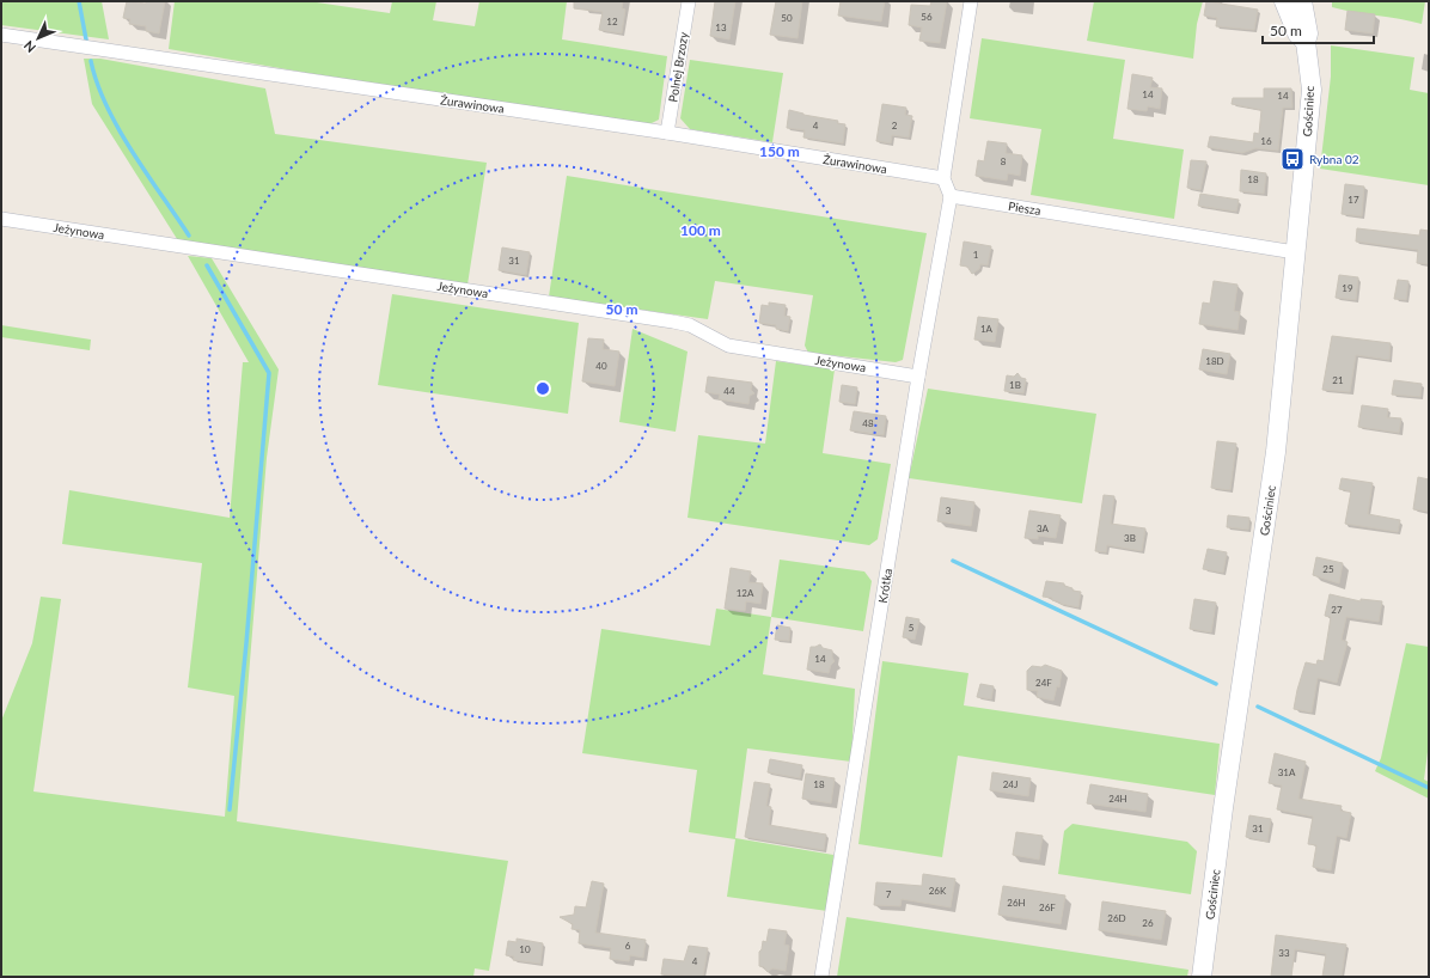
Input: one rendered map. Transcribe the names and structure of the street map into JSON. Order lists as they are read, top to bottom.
{
  "streets": {
    "street": [
      "Polnej Brzozy",
      "Żurawinowa",
      "Gościniec",
      "Piesza",
      "Jeżynowa",
      "Krótka"
    ]
  },
  "crossings": [
    ["Polnej Brzozy", "Żurawinowa"],
    ["Gościniec", "Piesza"],
    ["Piesza", "Krótka"],
    ["Jeżynowa", "Krótka"]
  ],
  "places": {
    "bus stop": ["Rybna 02"]
  },
  "house_numbers": [
    "56",
    "50",
    "12",
    "13",
    "14",
    "14",
    "4",
    "2",
    "16",
    "8",
    "18",
    "17",
    "1",
    "31",
    "19",
    "1A",
    "18D",
    "40",
    "21",
    "1B",
    "44",
    "48",
    "3",
    "3A",
    "3B",
    "25",
    "12A",
    "27",
    "5",
    "14",
    "24F",
    "31A",
    "18",
    "24J",
    "24H",
    "31",
    "26K",
    "7",
    "26H",
    "26F",
    "26D",
    "26",
    "6",
    "10",
    "33",
    "4"
  ],
  "scale_bar": "50 m",
  "north": "bottom left",
  "rings": ["150 m", "100 m", "50 m"]
}
